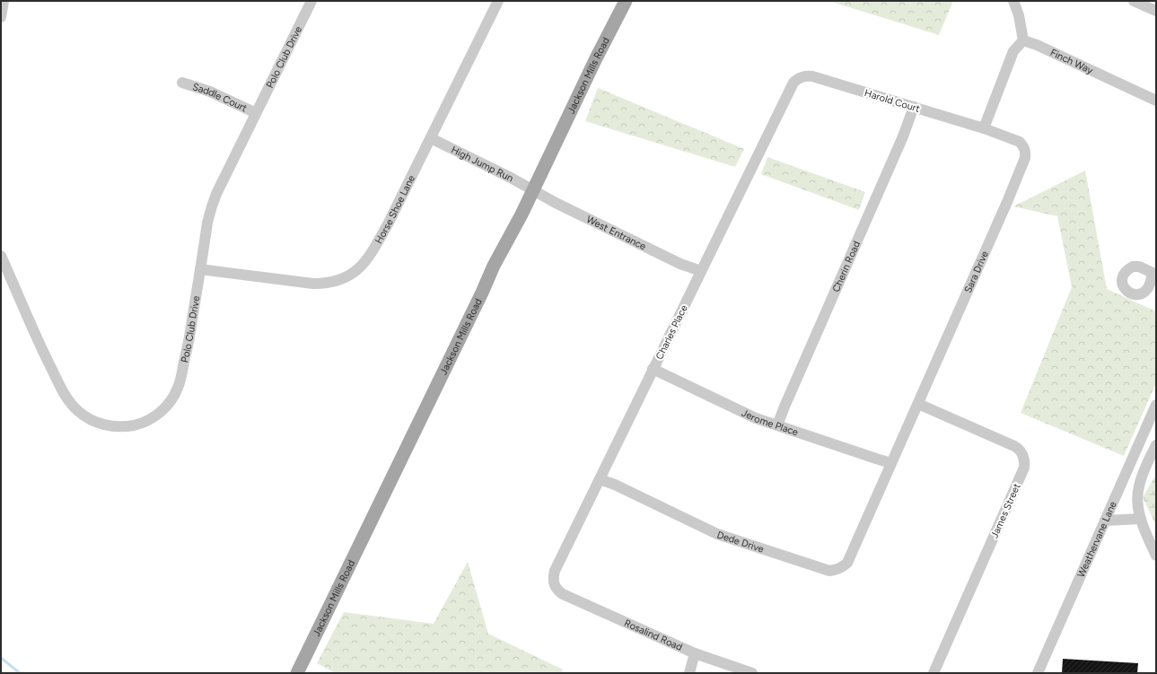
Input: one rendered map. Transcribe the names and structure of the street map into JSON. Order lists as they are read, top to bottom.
{
  "streets": {
    "main road": ["Jackson Mills Road"],
    "street": [
      "Polo Club Drive",
      "Finch Way",
      "Saddle Court",
      "Harold Court",
      "High Jump Run",
      "Horse Shoe Lane",
      "West Entrance",
      "Cherin Road",
      "Sara Drive",
      "Charles Place",
      "Jerome Place",
      "James Street",
      "Weathervane Lane",
      "Dede Drive",
      "Rosalind Road"
    ]
  },
  "crossings": [
    ["Polo Club Drive", "Saddle Court"],
    ["Polo Club Drive", "Horse Shoe Lane"],
    ["Jackson Mills Road", "High Jump Run"],
    ["Jackson Mills Road", "West Entrance"],
    ["Harold Court", "Cherin Road"],
    ["Harold Court", "Sara Drive"],
    ["Harold Court", "Charles Place"],
    ["High Jump Run", "Horse Shoe Lane"],
    ["High Jump Run", "West Entrance"],
    ["West Entrance", "Charles Place"],
    ["Cherin Road", "Jerome Place"],
    ["Sara Drive", "Jerome Place"],
    ["Sara Drive", "James Street"],
    ["Sara Drive", "Dede Drive"],
    ["Charles Place", "Jerome Place"],
    ["Charles Place", "Dede Drive"],
    ["Charles Place", "Rosalind Road"]
  ]
}
